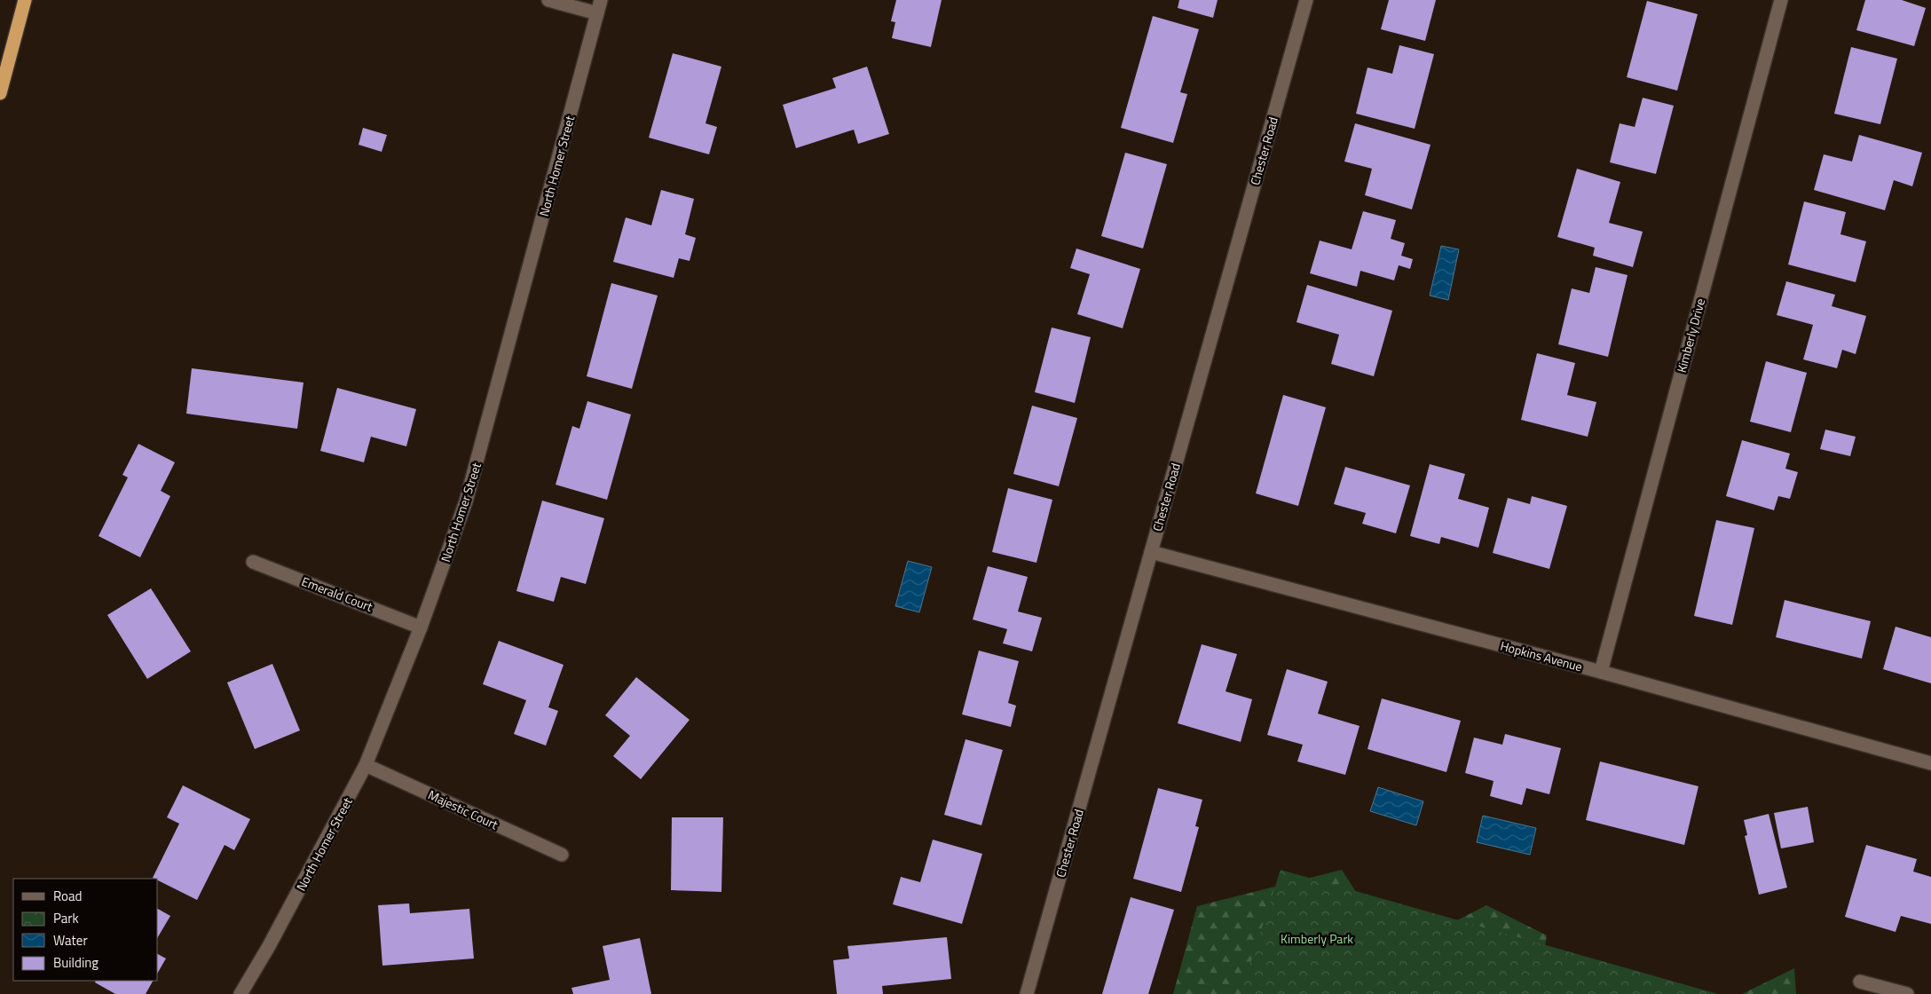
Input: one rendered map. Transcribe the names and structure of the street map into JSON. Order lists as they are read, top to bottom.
{
  "streets": {
    "street": [
      "Chester Road",
      "North Homer Street",
      "Kimberly Drive",
      "Emerald Court",
      "Hopkins Avenue",
      "Majestic Court"
    ]
  },
  "crossings": [
    ["Chester Road", "Hopkins Avenue"],
    ["North Homer Street", "Emerald Court"],
    ["North Homer Street", "Majestic Court"],
    ["Kimberly Drive", "Hopkins Avenue"]
  ],
  "parks": ["Kimberly Park"],
  "legend": [
    "Road",
    "Park",
    "Water",
    "Building"
  ]
}
